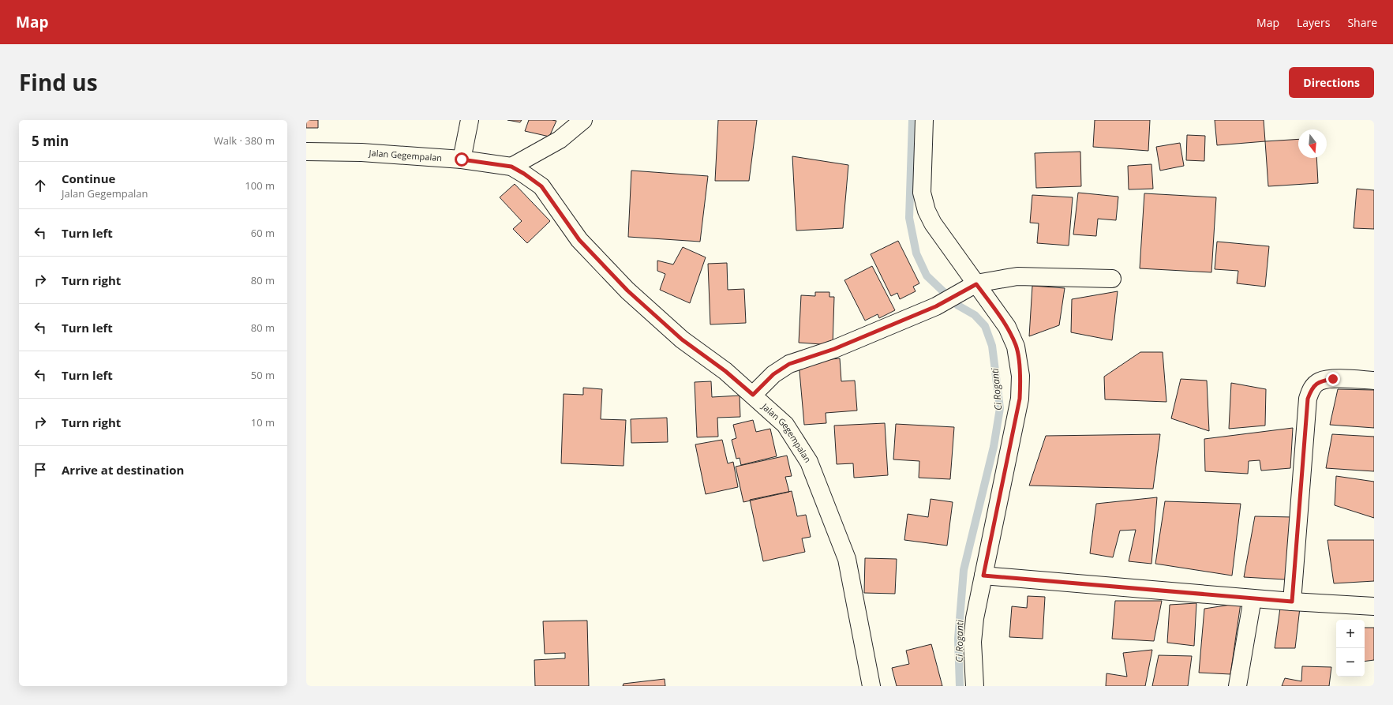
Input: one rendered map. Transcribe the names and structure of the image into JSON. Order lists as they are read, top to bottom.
{
  "streets": {
    "street": ["Jalan Gegempalan"]
  },
  "water": ["Ci Roganti"],
  "north": "bottom",
  "page": {
    "header": "Map",
    "nav": ["Map", "Layers", "Share"],
    "title": "Find us",
    "buttons": "Directions",
    "heading": ["5 min", "Walk · 380 m"],
    "list": [
      ["Continue", "Jalan Gegempalan", "100 m"],
      ["Turn left", "60 m"],
      ["Turn right", "80 m"],
      ["Turn left", "80 m"],
      ["Turn left", "50 m"],
      ["Turn right", "10 m"],
      "Arrive at destination"
    ],
    "map_buttons": ["+", "−"]
  }
}
